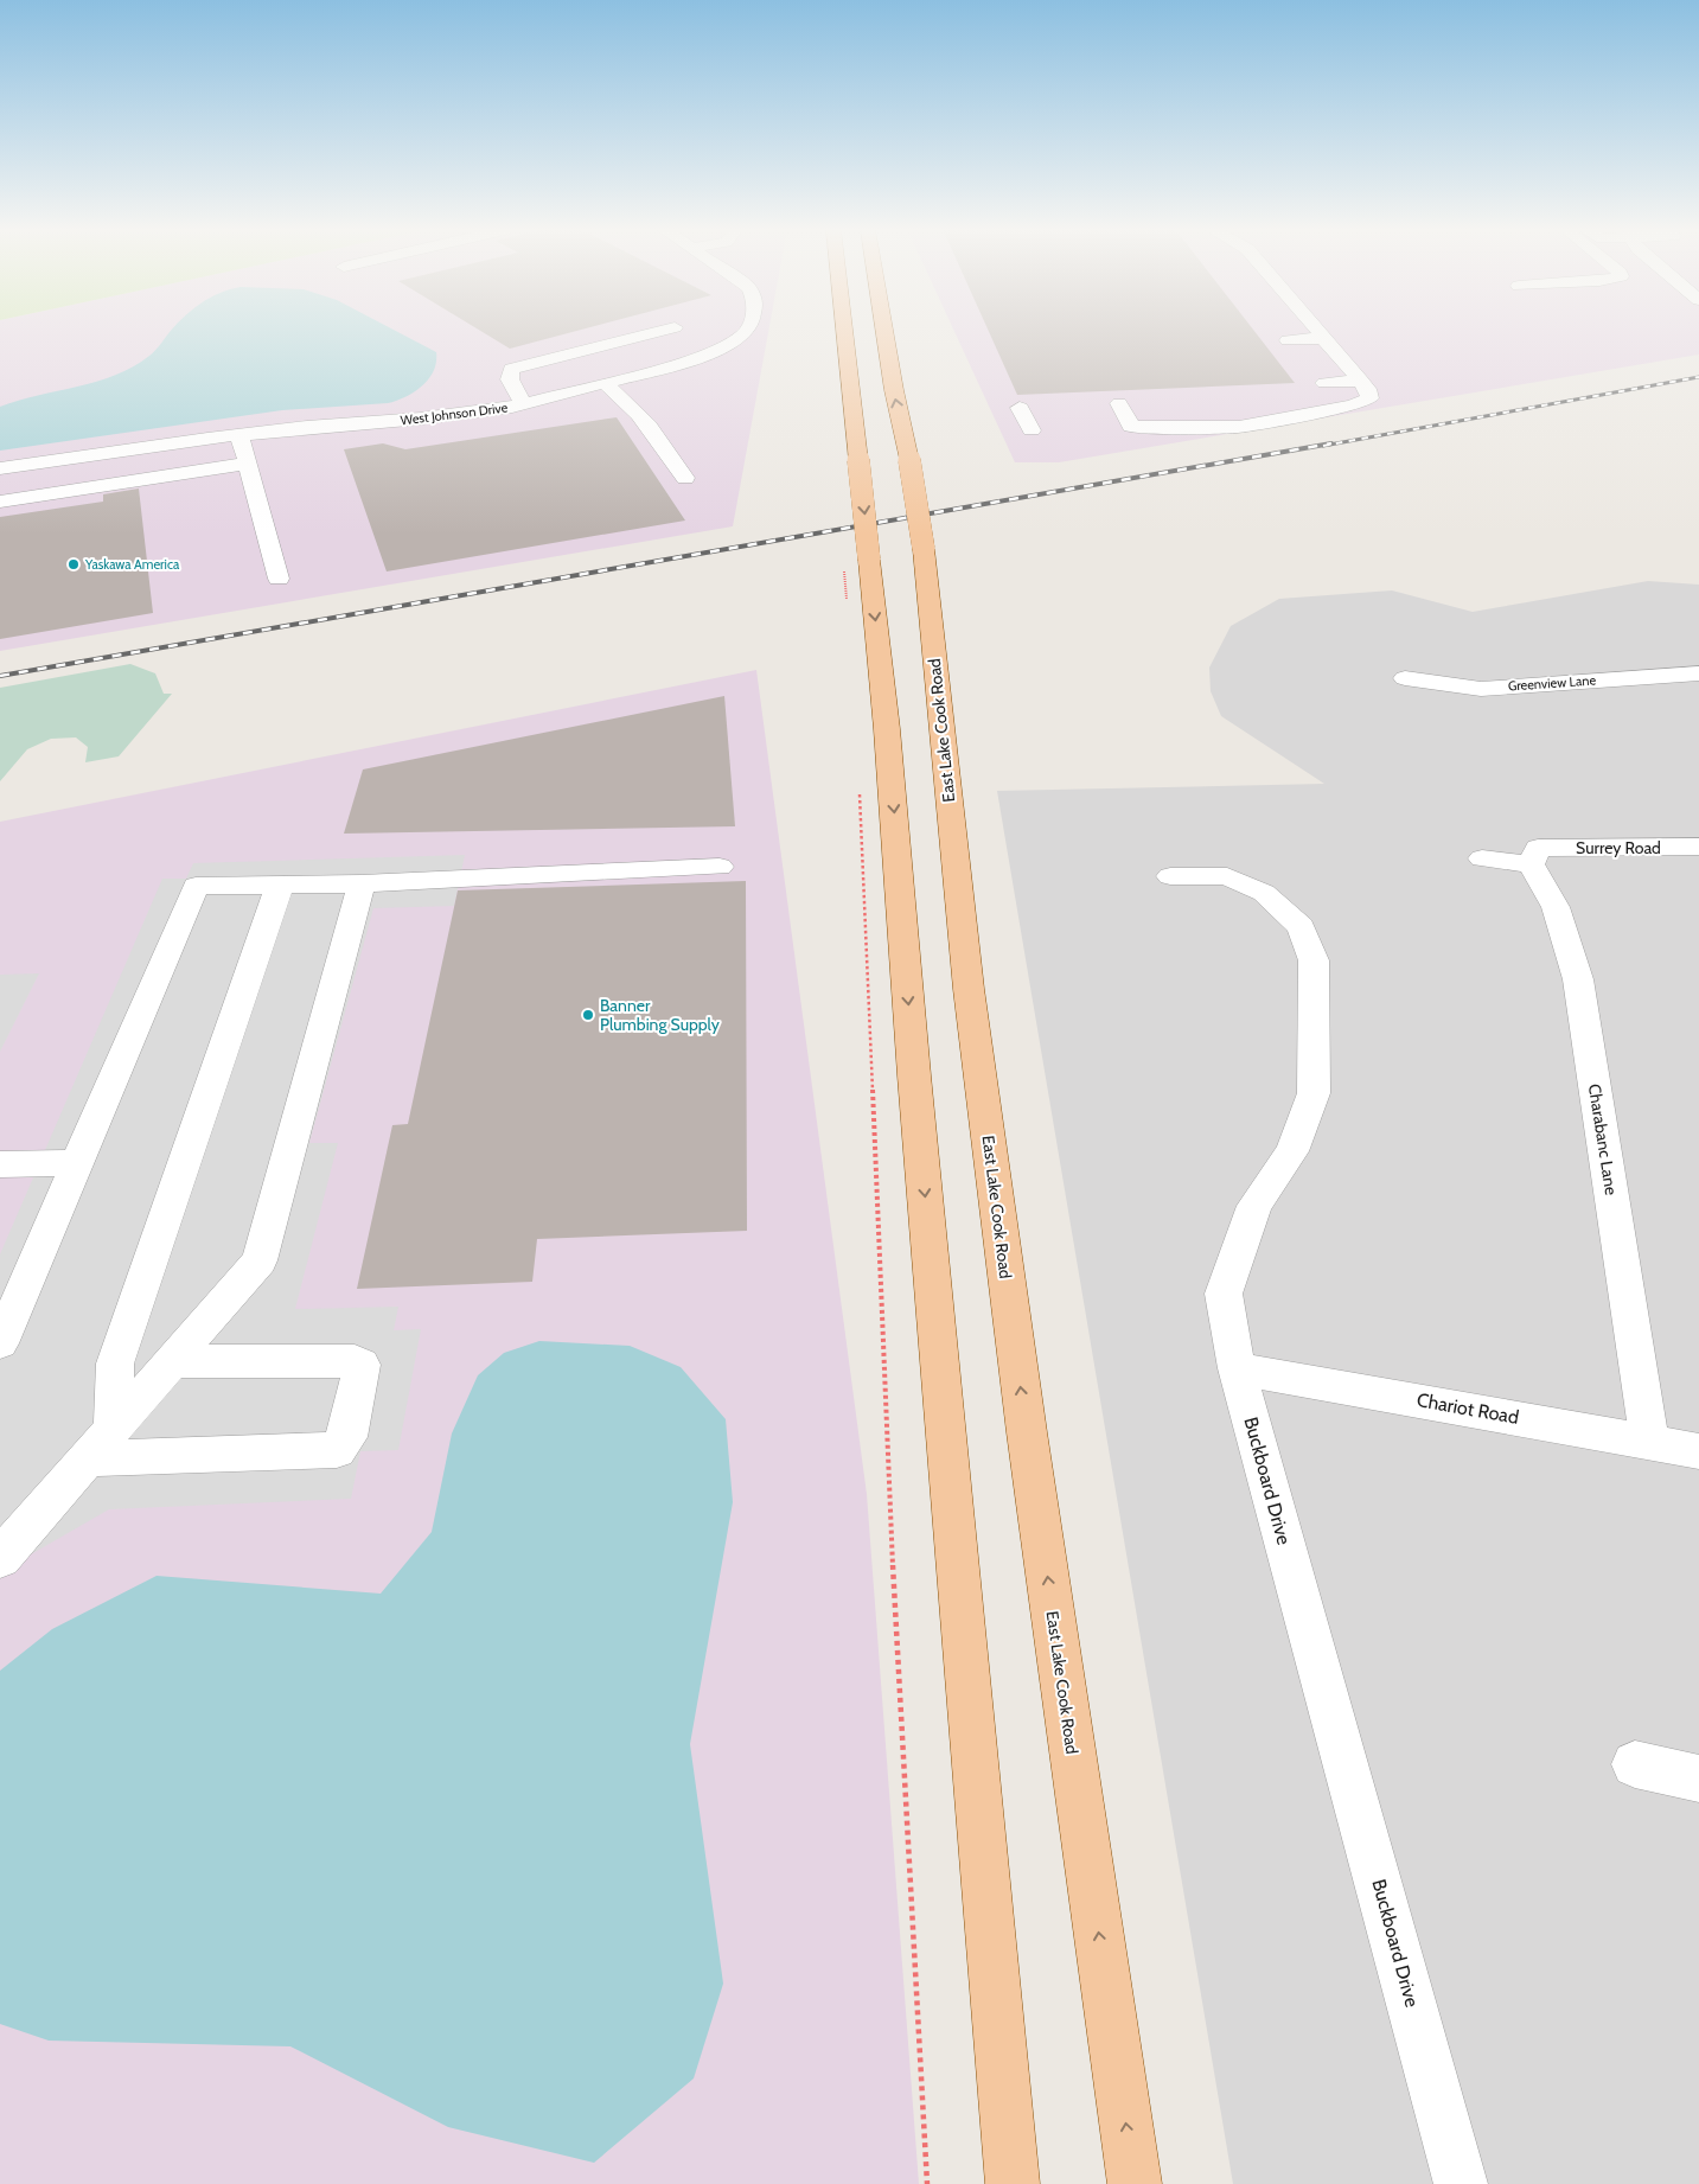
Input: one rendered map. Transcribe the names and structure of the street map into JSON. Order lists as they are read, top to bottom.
{
  "streets": {
    "main road": ["East Lake Cook Road"],
    "street": [
      "West Johnson Drive",
      "Greenview Lane",
      "Surrey Road",
      "Charabanc Lane",
      "Chariot Road",
      "Buckboard Drive"
    ]
  },
  "crossings": [
    ["Surrey Road", "Charabanc Lane"],
    ["Charabanc Lane", "Chariot Road"],
    ["Chariot Road", "Buckboard Drive"]
  ],
  "places": ["Yaskawa America", "Banner Plumbing Supply"]
}
